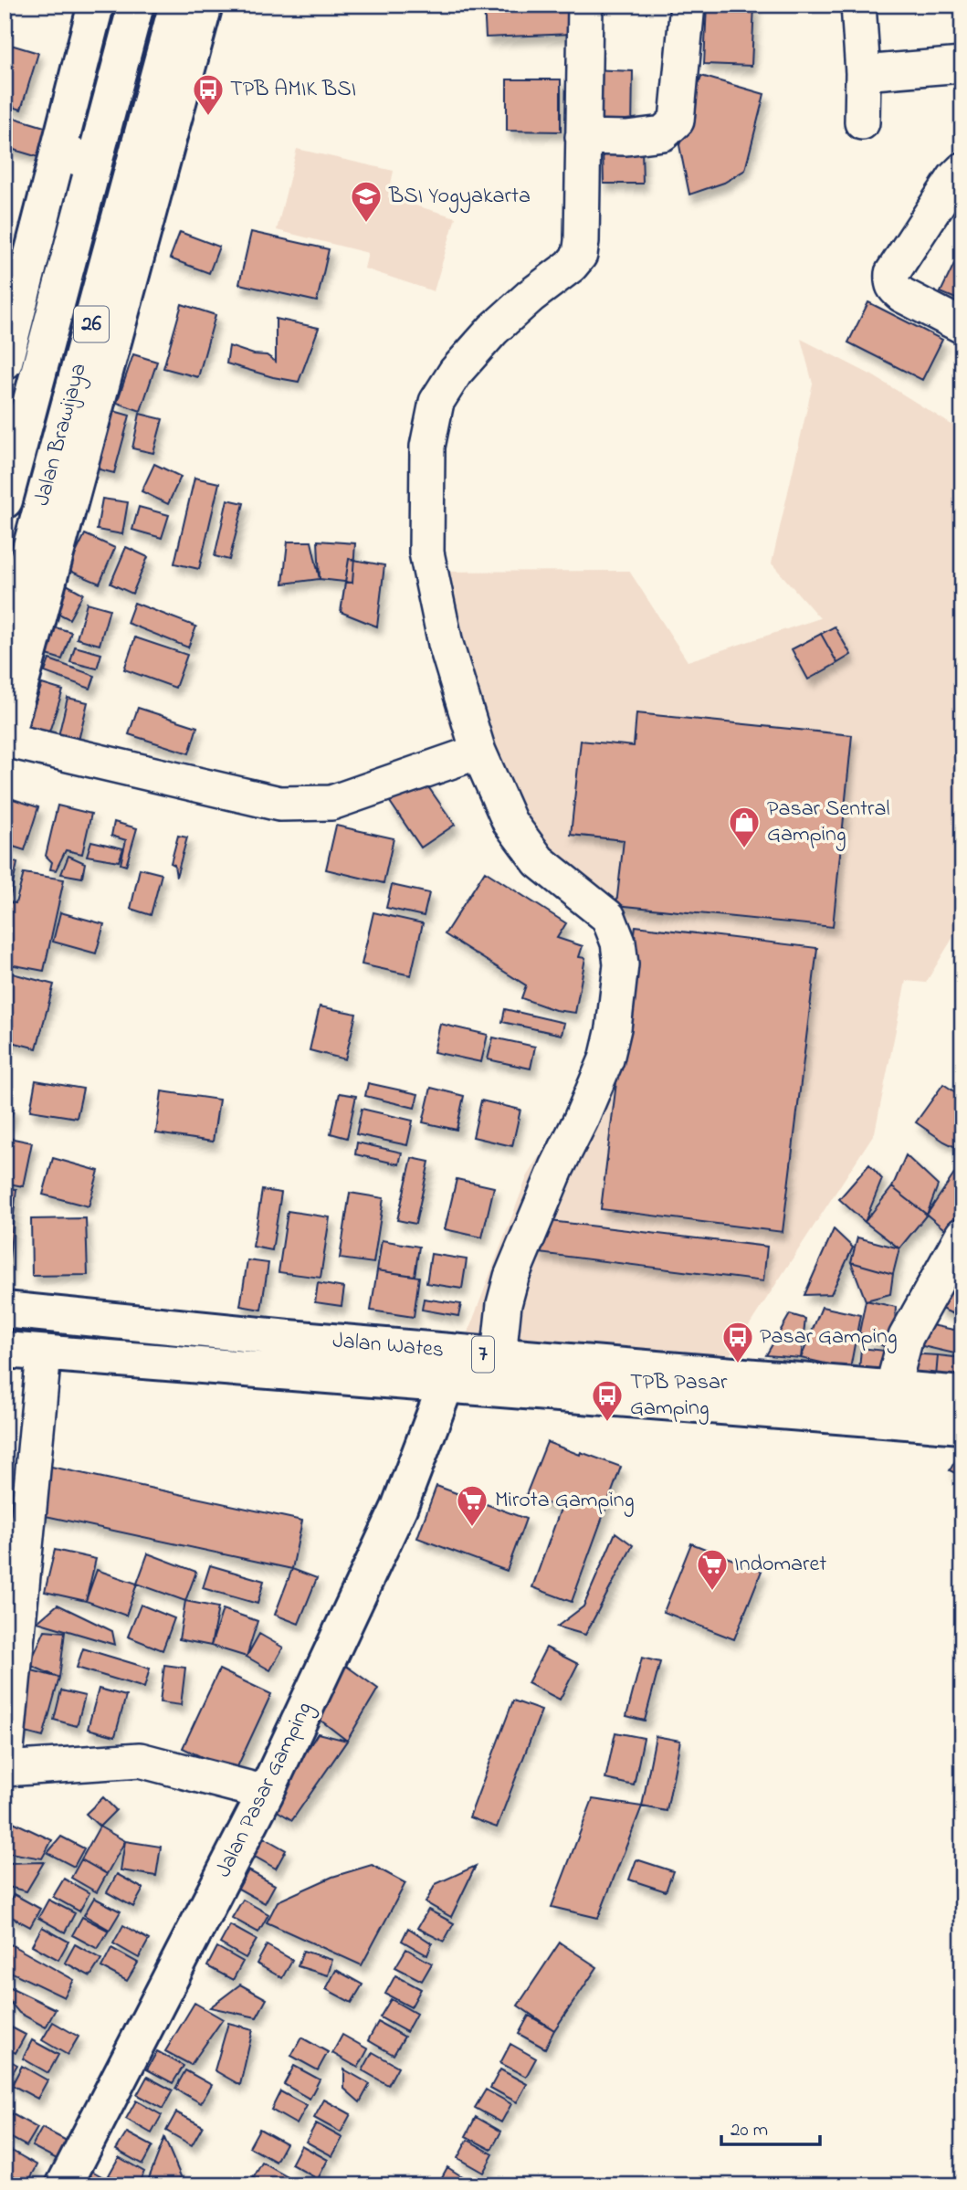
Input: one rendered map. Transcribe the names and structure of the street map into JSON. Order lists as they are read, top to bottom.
{
  "streets": {
    "main road": [
      "26",
      "Jalan Brawijaya",
      "Jalan Wates",
      "7",
      "Jalan Pasar Gamping"
    ]
  },
  "crossings": [
    ["Jalan Wates", "Jalan Pasar Gamping"]
  ],
  "places": {
    "bus stop": ["TPB AMIK BSI", "Pasar Gamping", "TPB Pasar Gamping"],
    "school or university": ["BSI Yogyakarta"],
    "shop": ["Pasar Sentral Gamping"],
    "supermarket": ["Mirota Gamping", "Indomaret"]
  },
  "scale_bar": "20 m"
}
